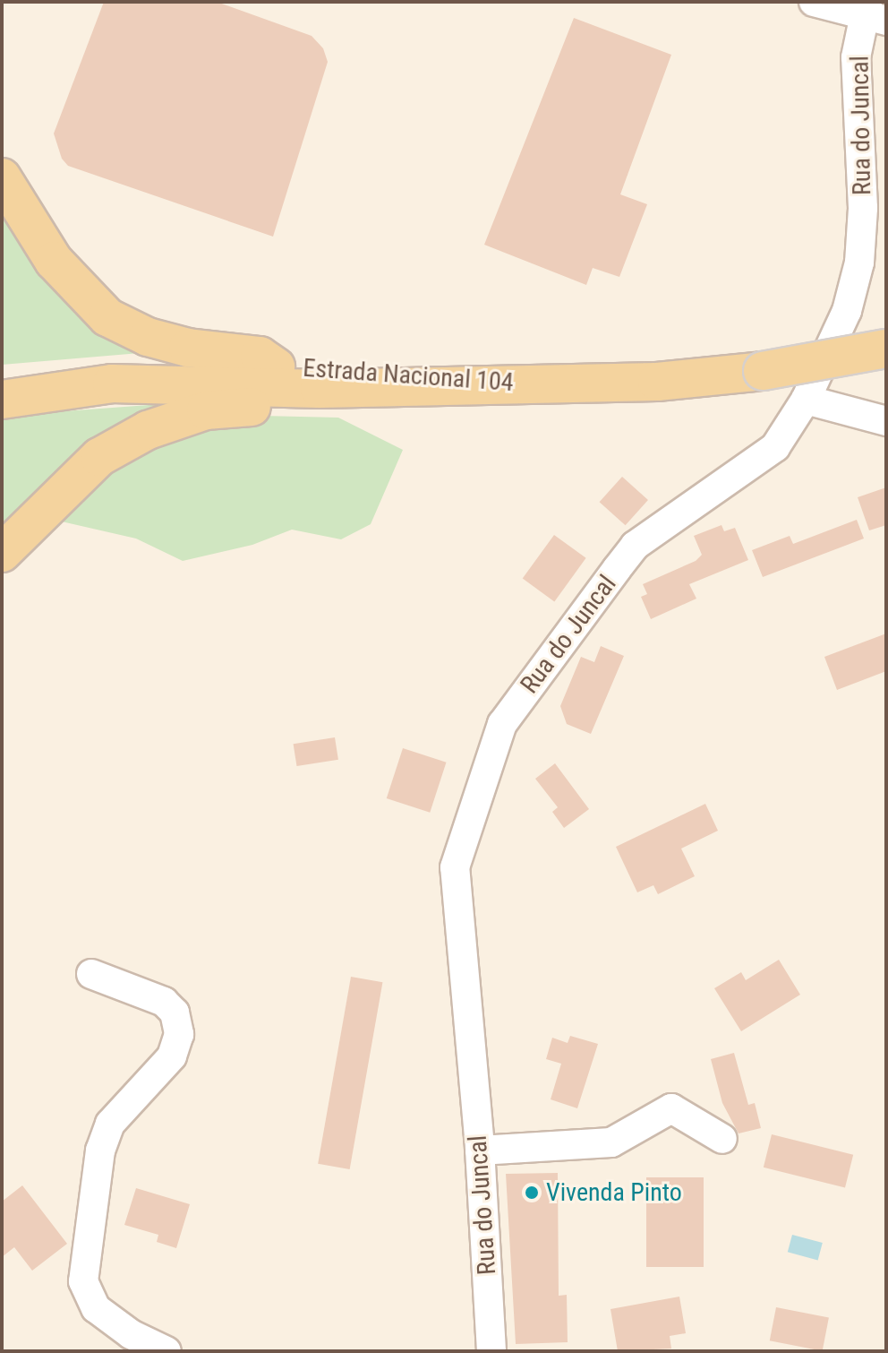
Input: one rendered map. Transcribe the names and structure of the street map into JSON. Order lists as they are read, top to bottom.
{
  "streets": {
    "main road": ["Estrada Nacional 104"],
    "street": ["Rua do Juncal"]
  },
  "places": ["Vivenda Pinto"]
}
